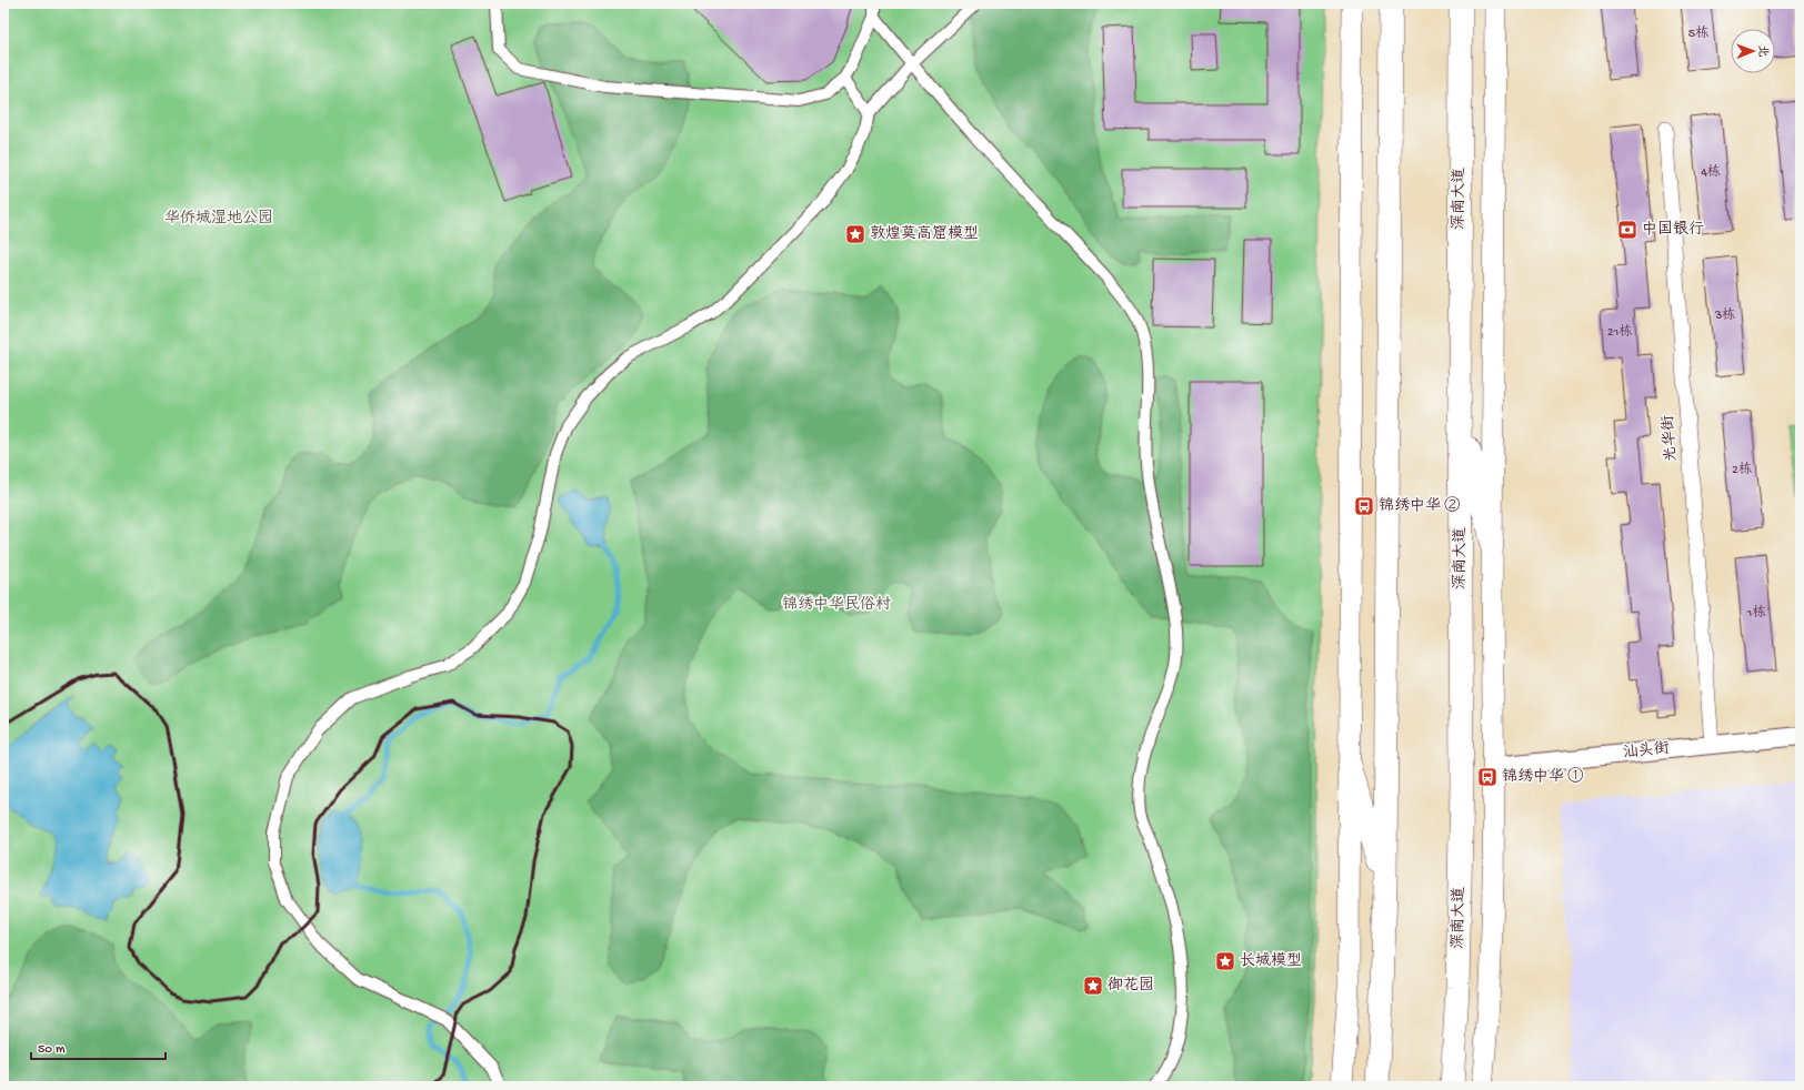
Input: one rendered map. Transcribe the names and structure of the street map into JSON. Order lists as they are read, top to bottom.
{
  "streets": {
    "main road": ["深南大道"],
    "street": ["光华街", "汕头街"]
  },
  "crossings": [
    ["光华街", "汕头街"]
  ],
  "parks": ["华侨城湿地公园", "锦绣中华民俗村"],
  "places": {
    "bank": ["中国银行"],
    "place": ["敦煌莫高窟模型", "长城模型", "御花园"],
    "bus stop": ["锦绣中华 ②", "锦绣中华 ①"]
  },
  "house_numbers": [
    "5栋",
    "4栋",
    "3栋",
    "21栋",
    "2栋",
    "1栋"
  ],
  "scale_bar": "50 m",
  "north": "right"
}
